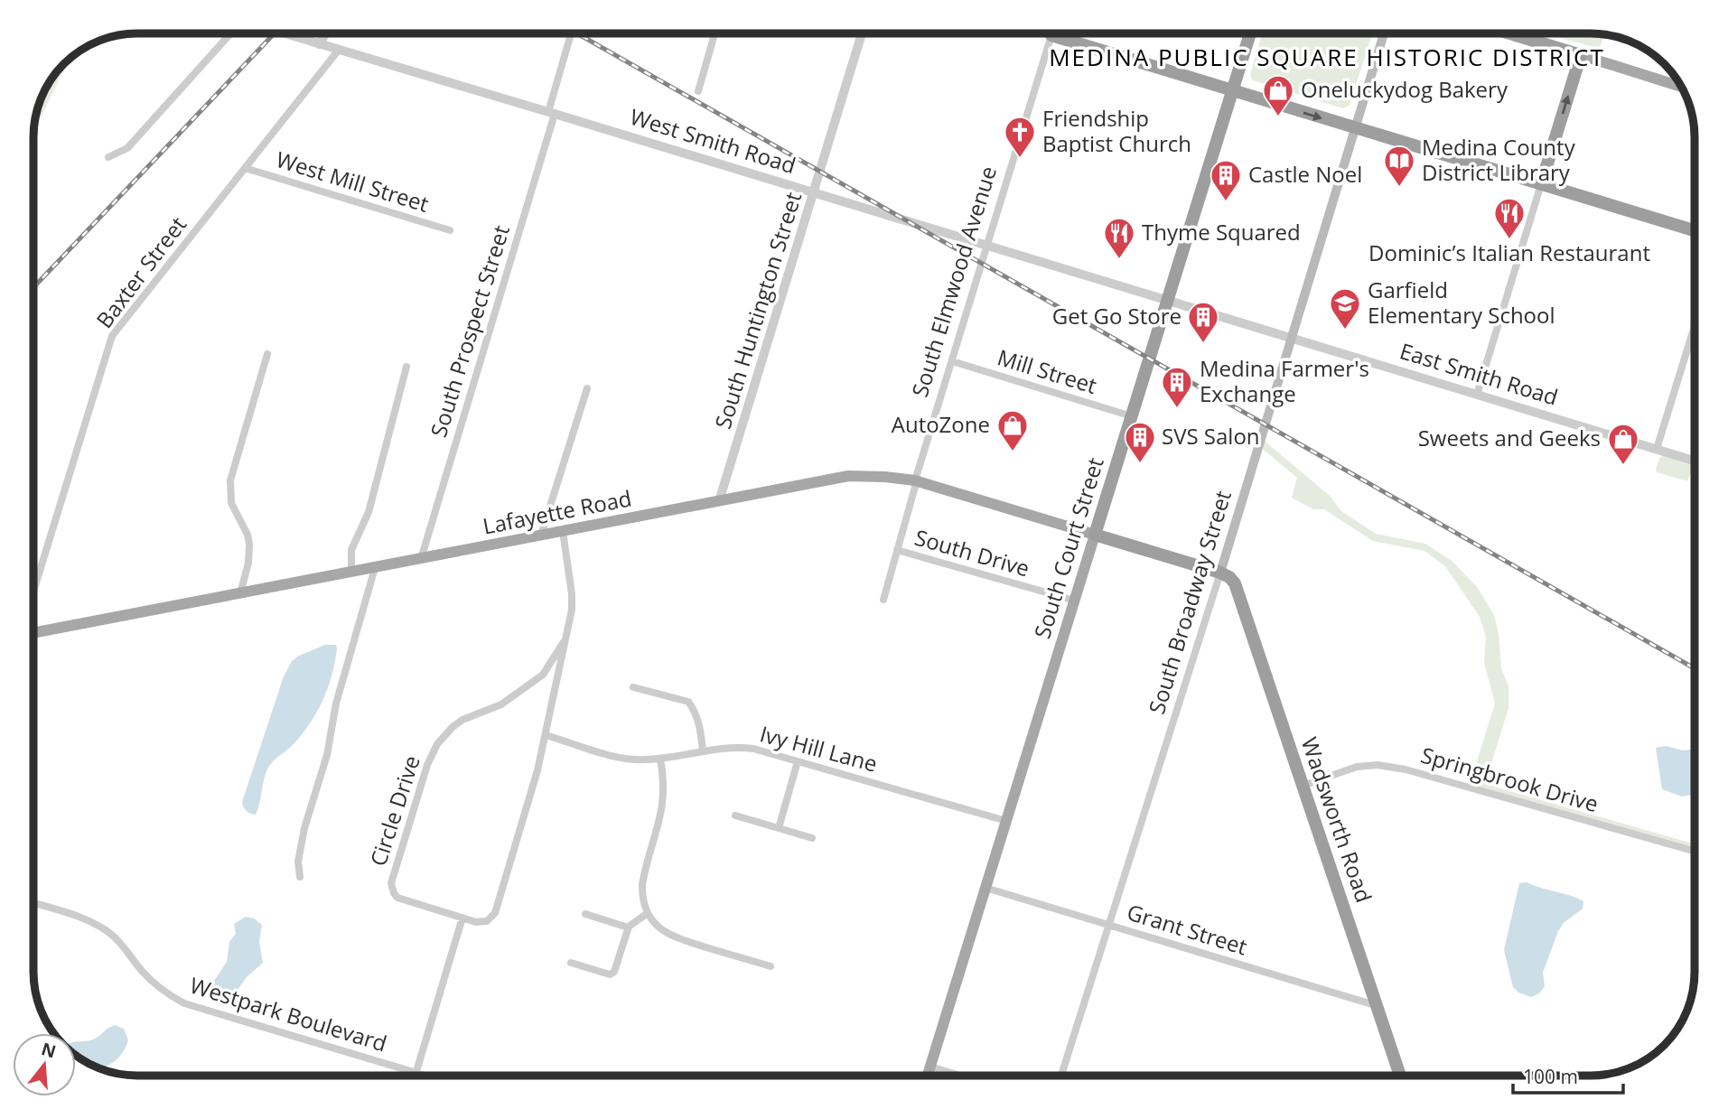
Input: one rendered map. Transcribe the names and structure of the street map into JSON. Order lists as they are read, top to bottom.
{
  "streets": {
    "highway": ["South Court Street", "Wadsworth Road"],
    "main road": ["Lafayette Road", "South Broadway Street"],
    "street": [
      "West Smith Road",
      "West Mill Street",
      "Baxter Street",
      "South Elmwood Avenue",
      "South Huntington Street",
      "South Prospect Street",
      "Mill Street",
      "East Smith Road",
      "South Drive",
      "Ivy Hill Lane",
      "Springbrook Drive",
      "Circle Drive",
      "Grant Street",
      "Westpark Boulevard"
    ]
  },
  "crossings": [
    ["West Smith Road", "Baxter Street"],
    ["West Smith Road", "South Elmwood Avenue"],
    ["West Smith Road", "South Huntington Street"],
    ["West Smith Road", "South Prospect Street"],
    ["West Smith Road", "East Smith Road"],
    ["West Smith Road", "South Court Street"],
    ["West Mill Street", "Baxter Street"],
    ["South Elmwood Avenue", "Mill Street"],
    ["South Elmwood Avenue", "Lafayette Road"],
    ["South Elmwood Avenue", "South Drive"],
    ["South Huntington Street", "Lafayette Road"],
    ["South Prospect Street", "Lafayette Road"],
    ["Mill Street", "South Court Street"],
    ["East Smith Road", "South Court Street"],
    ["East Smith Road", "South Broadway Street"],
    ["Lafayette Road", "South Court Street"],
    ["Lafayette Road", "Circle Drive"],
    ["South Court Street", "South Drive"],
    ["South Court Street", "Ivy Hill Lane"],
    ["South Court Street", "Grant Street"],
    ["South Broadway Street", "Wadsworth Road"],
    ["South Broadway Street", "Grant Street"],
    ["Ivy Hill Lane", "Circle Drive"],
    ["Springbrook Drive", "Wadsworth Road"],
    ["Wadsworth Road", "Grant Street"]
  ],
  "districts": ["MEDINA PUBLIC SQUARE HISTORIC DISTRICT"],
  "places": {
    "shop": ["Oneluckydog Bakery", "AutoZone", "Sweets and Geeks"],
    "church": ["Friendship Baptist Church"],
    "library": ["Medina County District Library"],
    "building": [
      "Castle Noel",
      "Get Go Store",
      "Medina Farmer's Exchange",
      "SVS Salon"
    ],
    "restaurant": ["Dominic’s Italian Restaurant", "Thyme Squared"],
    "school or university": ["Garfield Elementary School"]
  },
  "scale_bar": "100 m",
  "north": "top"
}
